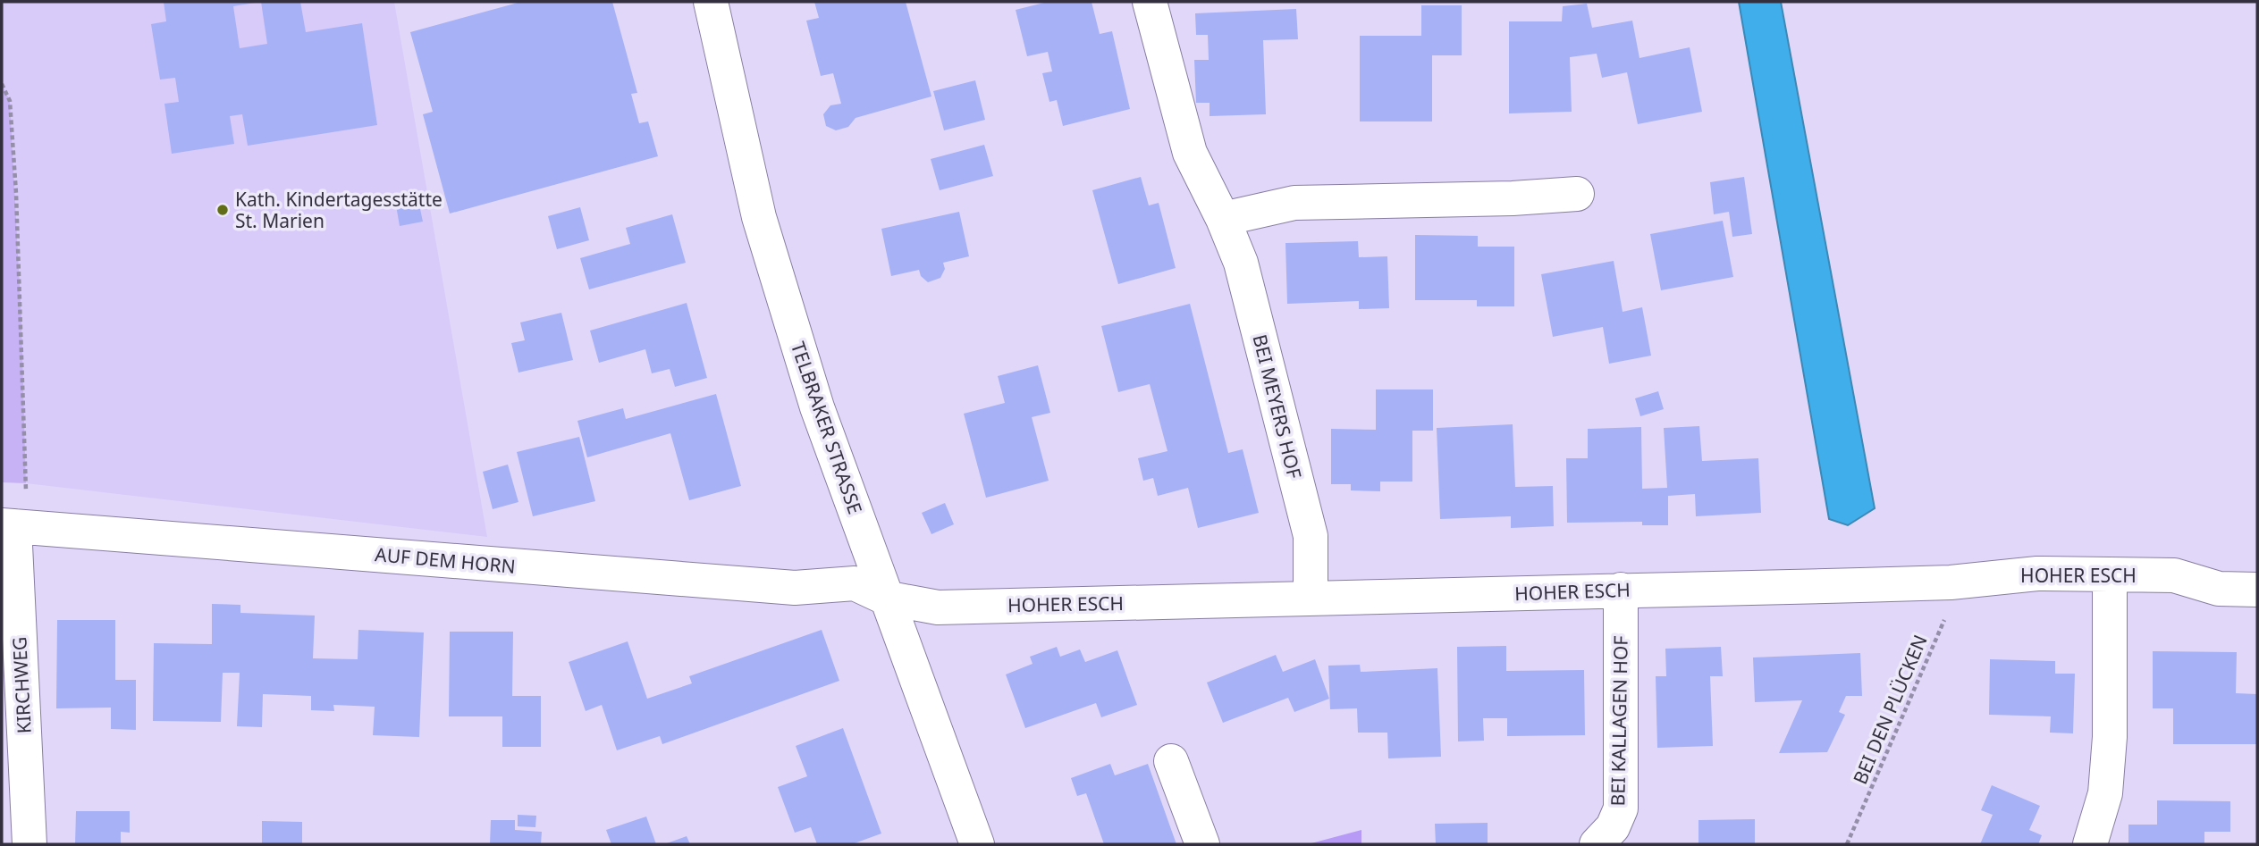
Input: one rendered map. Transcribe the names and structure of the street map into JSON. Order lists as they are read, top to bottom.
{
  "streets": {
    "street": [
      "BEI MEYERS HOF",
      "TELBRAKER STRASSE",
      "AUF DEM HORN",
      "HOHER ESCH",
      "KIRCHWEG",
      "BEI KALLAGEN HOF"
    ],
    "path": ["BEI DEN PLÜCKEN"]
  },
  "crossings": [
    ["BEI MEYERS HOF", "HOHER ESCH"],
    ["TELBRAKER STRASSE", "AUF DEM HORN"],
    ["TELBRAKER STRASSE", "HOHER ESCH"],
    ["AUF DEM HORN", "HOHER ESCH"],
    ["AUF DEM HORN", "KIRCHWEG"],
    ["HOHER ESCH", "BEI DEN PLÜCKEN"],
    ["HOHER ESCH", "BEI KALLAGEN HOF"]
  ],
  "places": ["Kath. Kindertagesstätte St. Marien"]
}
